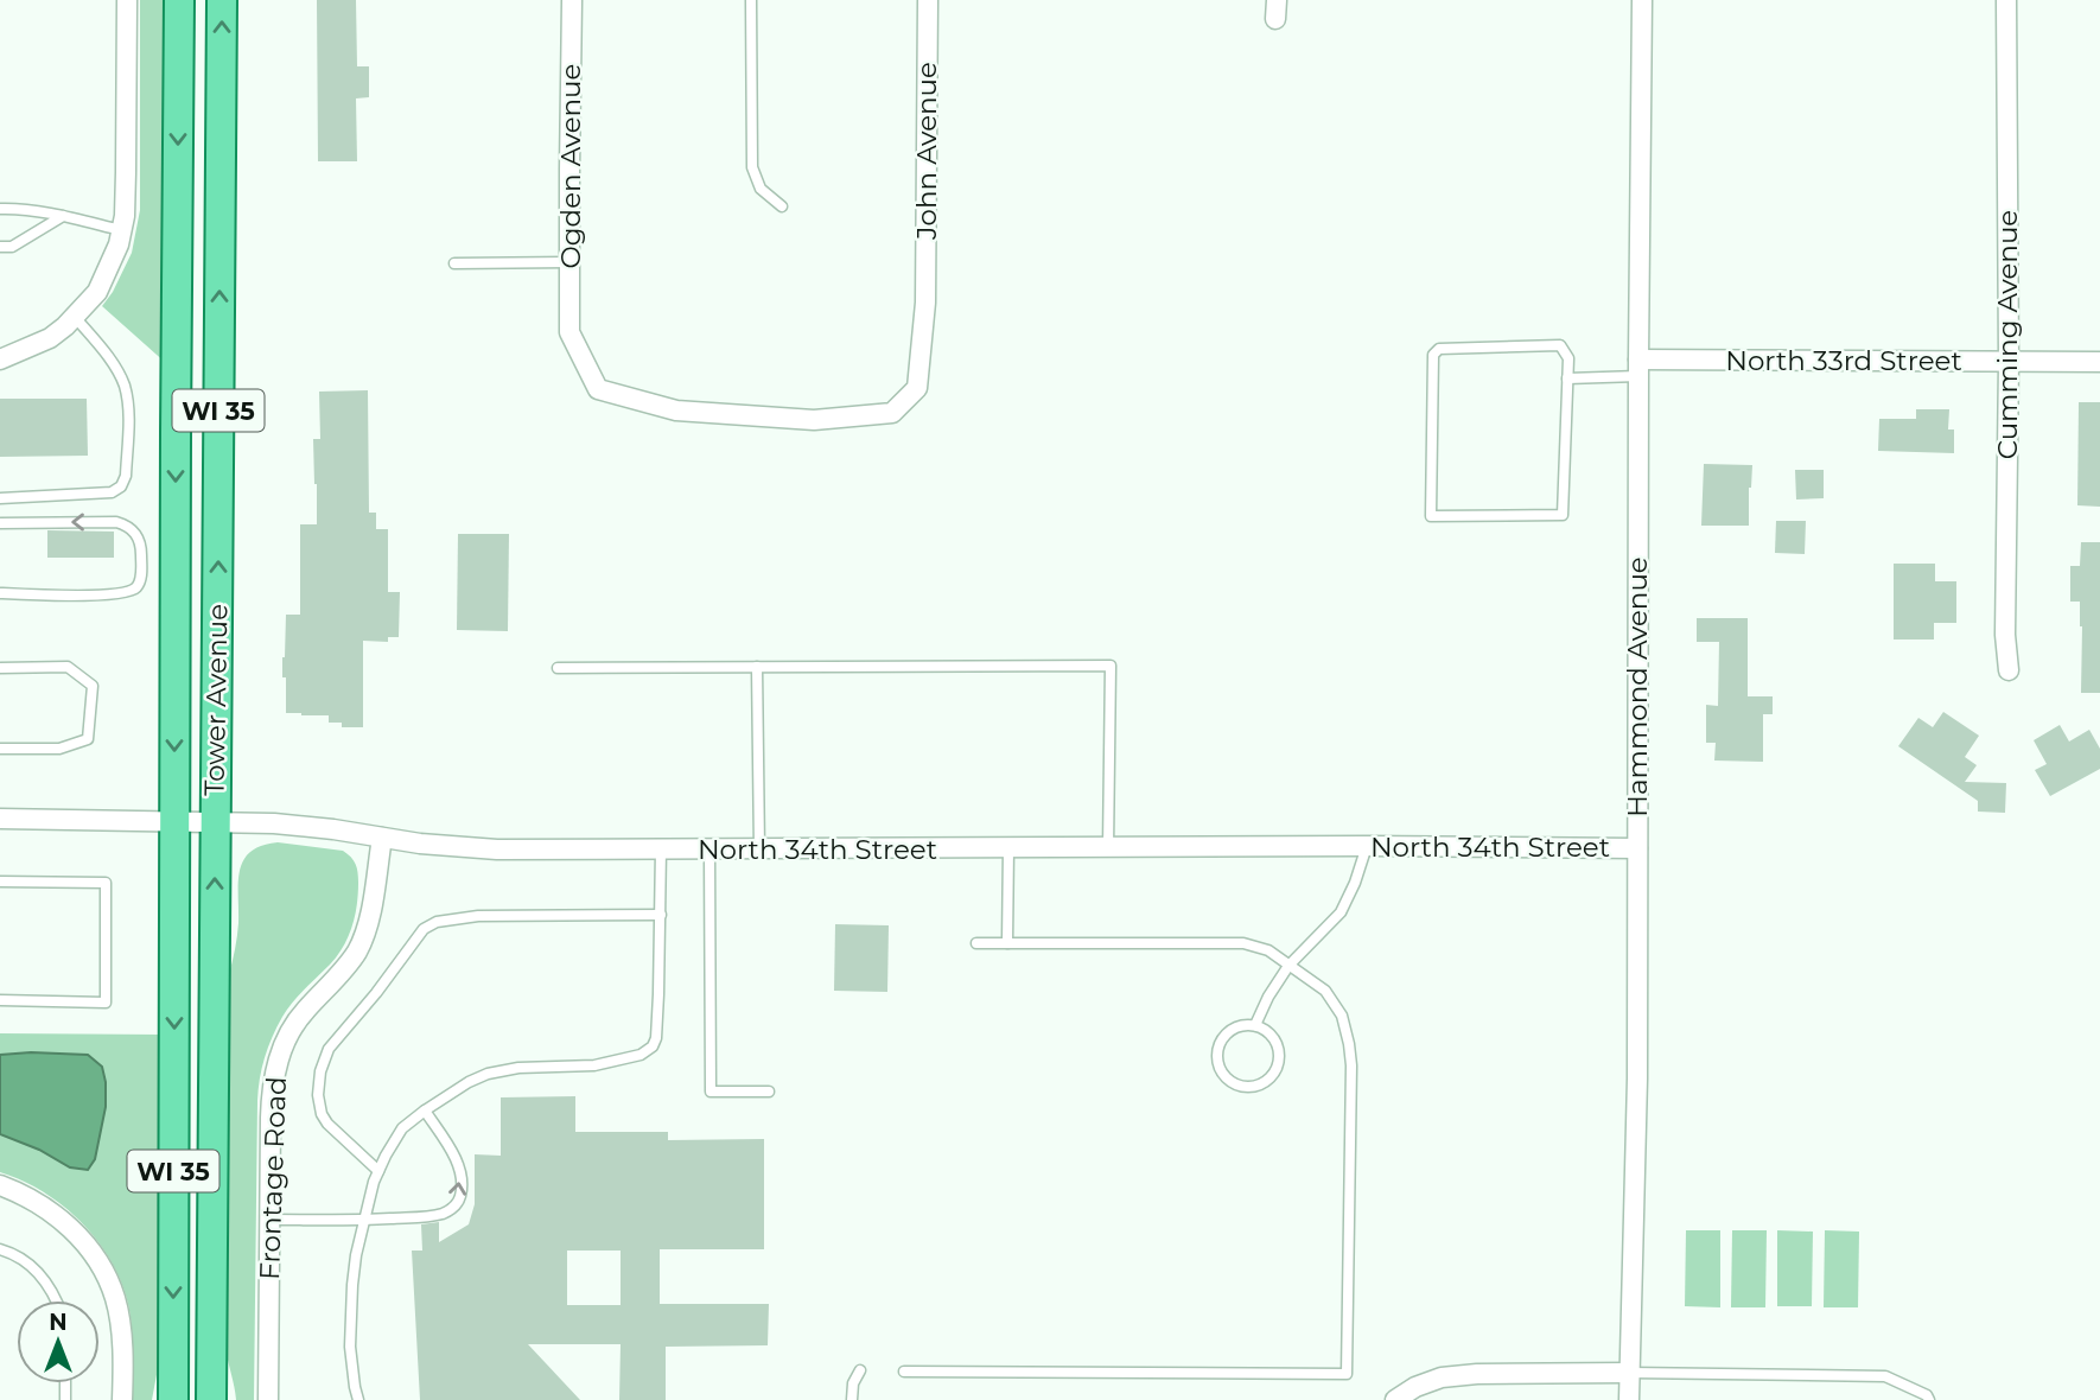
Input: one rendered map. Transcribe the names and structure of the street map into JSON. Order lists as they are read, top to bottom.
{
  "streets": {
    "main road": ["WI 35", "Tower Avenue"],
    "street": [
      "John Avenue",
      "Ogden Avenue",
      "Cumming Avenue",
      "North 33rd Street",
      "Hammond Avenue",
      "North 34th Street",
      "Frontage Road"
    ]
  },
  "crossings": [
    ["John Avenue", "Ogden Avenue"],
    ["Cumming Avenue", "North 33rd Street"],
    ["North 33rd Street", "Hammond Avenue"],
    ["Hammond Avenue", "North 34th Street"],
    ["Tower Avenue", "North 34th Street"],
    ["North 34th Street", "Frontage Road"]
  ],
  "north": "top"
}
